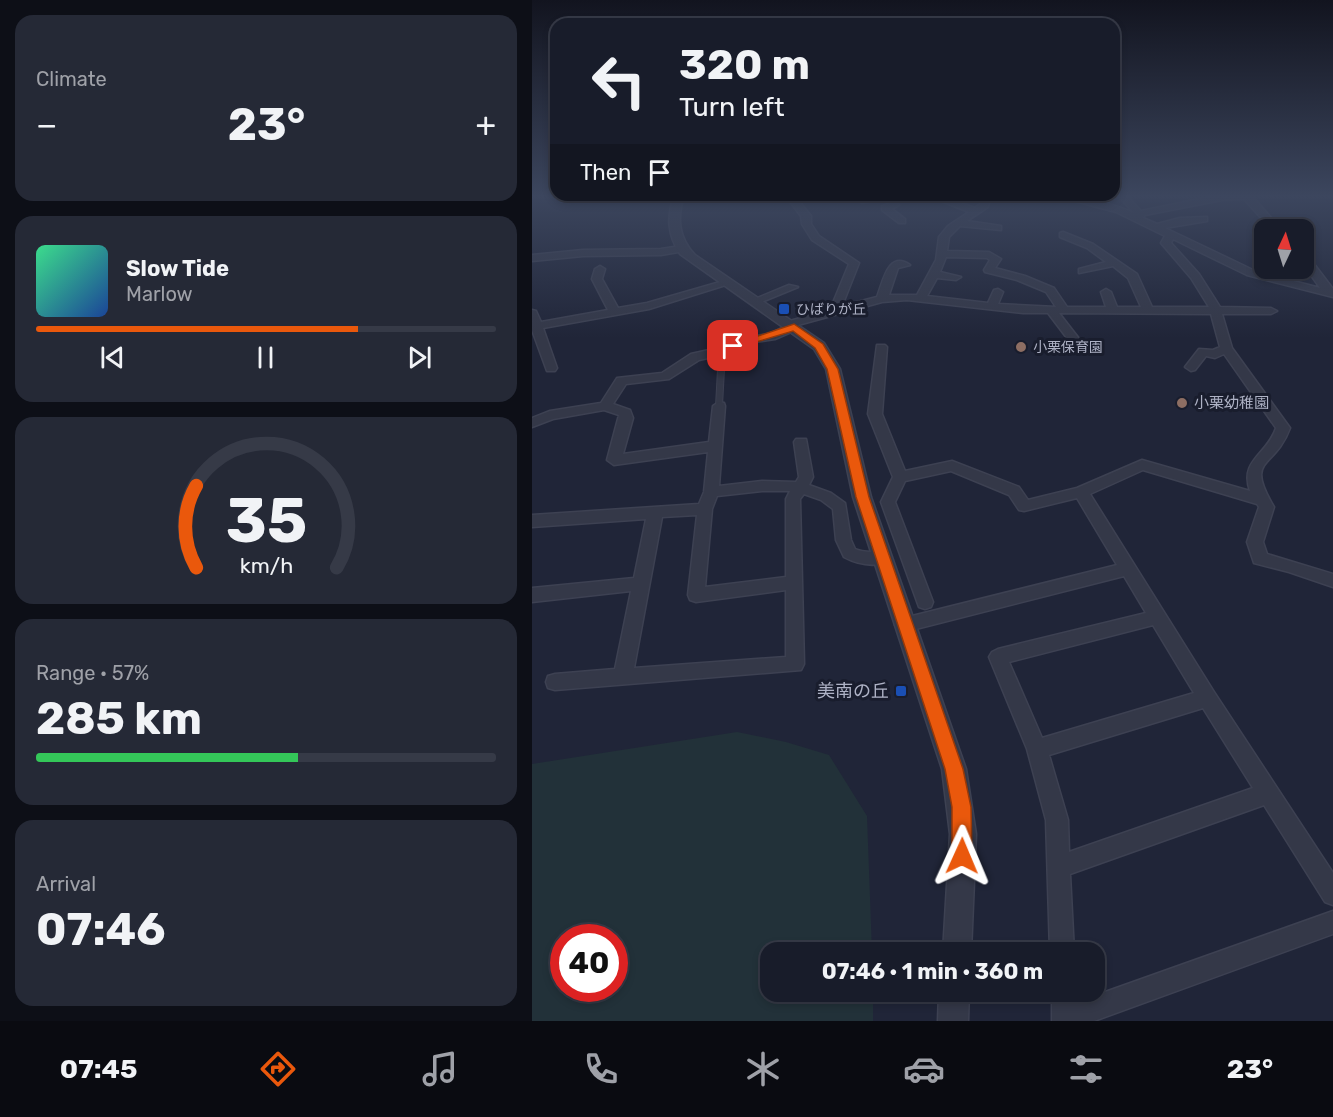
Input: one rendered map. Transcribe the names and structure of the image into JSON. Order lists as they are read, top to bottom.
{
  "places": {
    "transit": ["ひばりが丘", "美南の丘"],
    "other": ["小栗保育園", "小栗幼稚園"]
  },
  "north": "top",
  "page": {
    "tile": [
      "Climate",
      ["Range · 57%", "285 km"],
      ["Arrival", "07:46"]
    ],
    "turn": ["320 m", "Turn left"],
    "heat": ["−", "23°", "+"],
    "then": "Then",
    "song": ["Slow Tide", "Marlow"],
    "limit": "40",
    "trip": "07:46 · 1 min · 360 m",
    "tabs": ["07:45", "23°"],
    "gauge": ["35", "km/h"]
  }
}
